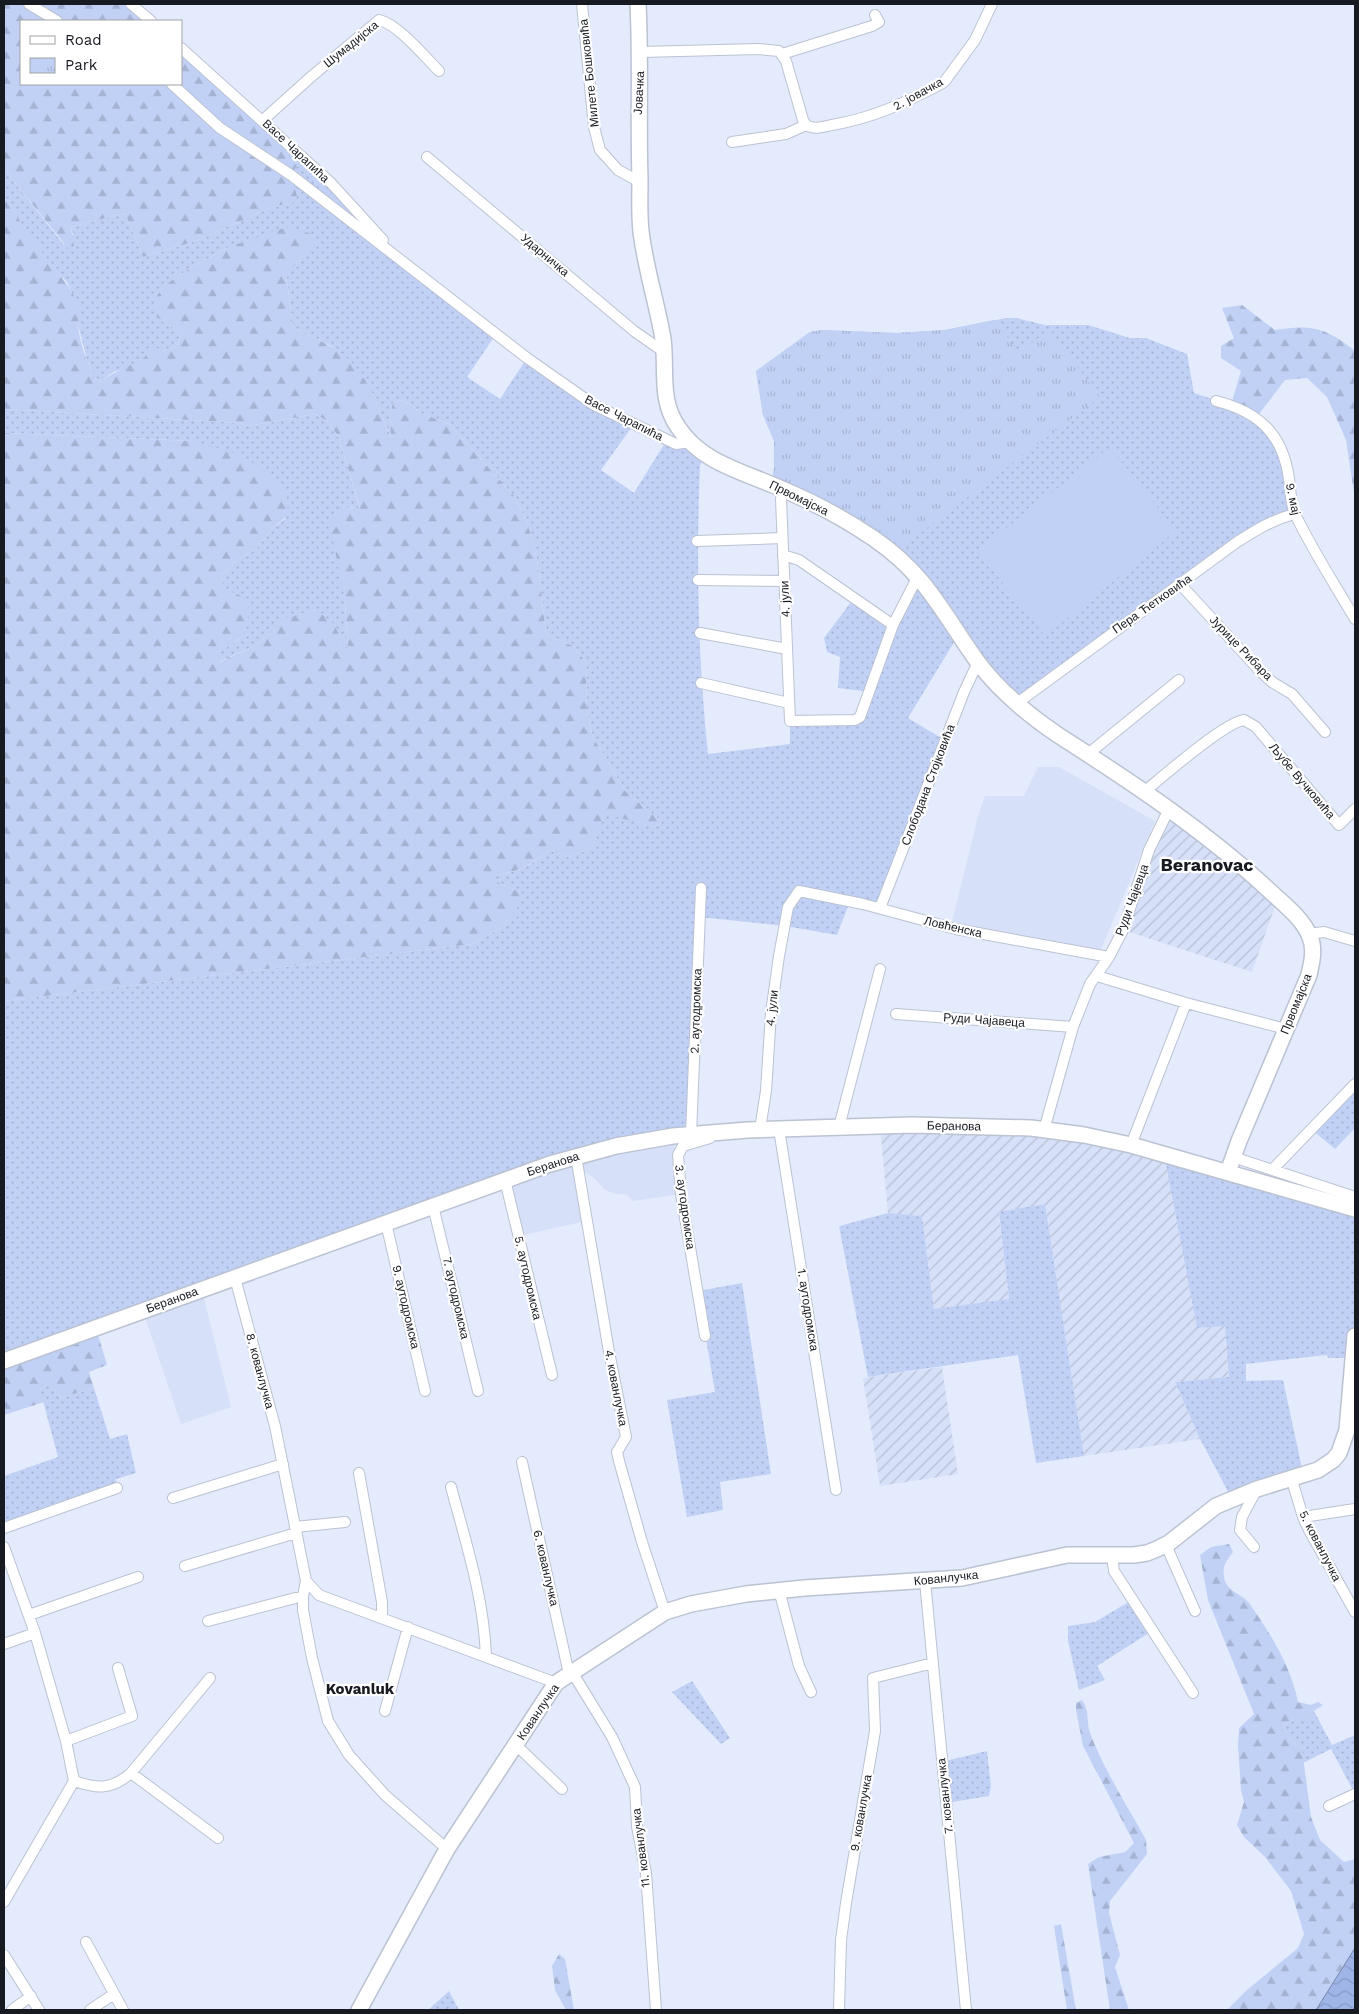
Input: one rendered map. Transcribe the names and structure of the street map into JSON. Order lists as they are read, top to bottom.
{
  "streets": {
    "main road": [
      "Јовачка",
      "Првомајска",
      "Беранова",
      "Кованлучка"
    ],
    "street": [
      "Шумадијска",
      "Милете Бошковића",
      "2. јовачка",
      "Васе Чарапића",
      "Ударничка",
      "9. мај",
      "4. јули",
      "Пера Ћетковића",
      "Јурице Рибара",
      "Љубе Вучковића",
      "Слободана Стојковића",
      "Руди Чајевца",
      "Ловћенска",
      "2. аутодромска",
      "Руди Чајавеца",
      "3. аутодромска",
      "5. аутодромска",
      "7. аутодромска",
      "9. аутодромска",
      "1. аутодромска",
      "8. кованлучка",
      "4. кованлучка",
      "5. кованлучка",
      "6. кованлучка",
      "7. кованлучка",
      "9. кованлучка",
      "11. кованлучка"
    ]
  },
  "crossings": [
    ["Шумадијска", "Васе Чарапића"],
    ["Милете Бошковића", "Јовачка"],
    ["Милете Бошковића", "Првомајска"],
    ["Јовачка", "Првомајска"],
    ["Васе Чарапића", "Првомајска"],
    ["Ударничка", "Првомајска"],
    ["Првомајска", "4. јули"],
    ["Првомајска", "Пера Ћетковића"],
    ["Првомајска", "Љубе Вучковића"],
    ["Првомајска", "Слободана Стојковића"],
    ["Првомајска", "Руди Чајевца"],
    ["Првомајска", "Беранова"],
    ["9. мај", "Пера Ћетковића"],
    ["4. јули", "Ловћенска"],
    ["4. јули", "Беранова"],
    ["4. јули", "3. аутодромска"],
    ["Пера Ћетковића", "Јурице Рибара"],
    ["Слободана Стојковића", "Ловћенска"],
    ["Руди Чајевца", "Ловћенска"],
    ["Руди Чајевца", "Руди Чајавеца"],
    ["Руди Чајевца", "Беранова"],
    ["2. аутодромска", "Беранова"],
    ["Беранова", "3. аутодромска"],
    ["Беранова", "5. аутодромска"],
    ["Беранова", "7. аутодромска"],
    ["Беранова", "9. аутодромска"],
    ["Беранова", "1. аутодромска"],
    ["Беранова", "8. кованлучка"],
    ["Беранова", "4. кованлучка"],
    ["4. кованлучка", "Кованлучка"],
    ["5. кованлучка", "Кованлучка"],
    ["6. кованлучка", "Кованлучка"],
    ["6. кованлучка", "11. кованлучка"],
    ["Кованлучка", "7. кованлучка"],
    ["Кованлучка", "11. кованлучка"],
    ["7. кованлучка", "9. кованлучка"]
  ],
  "districts": ["Beranovac", "Kovanluk"],
  "legend": ["Road", "Park"]
}
